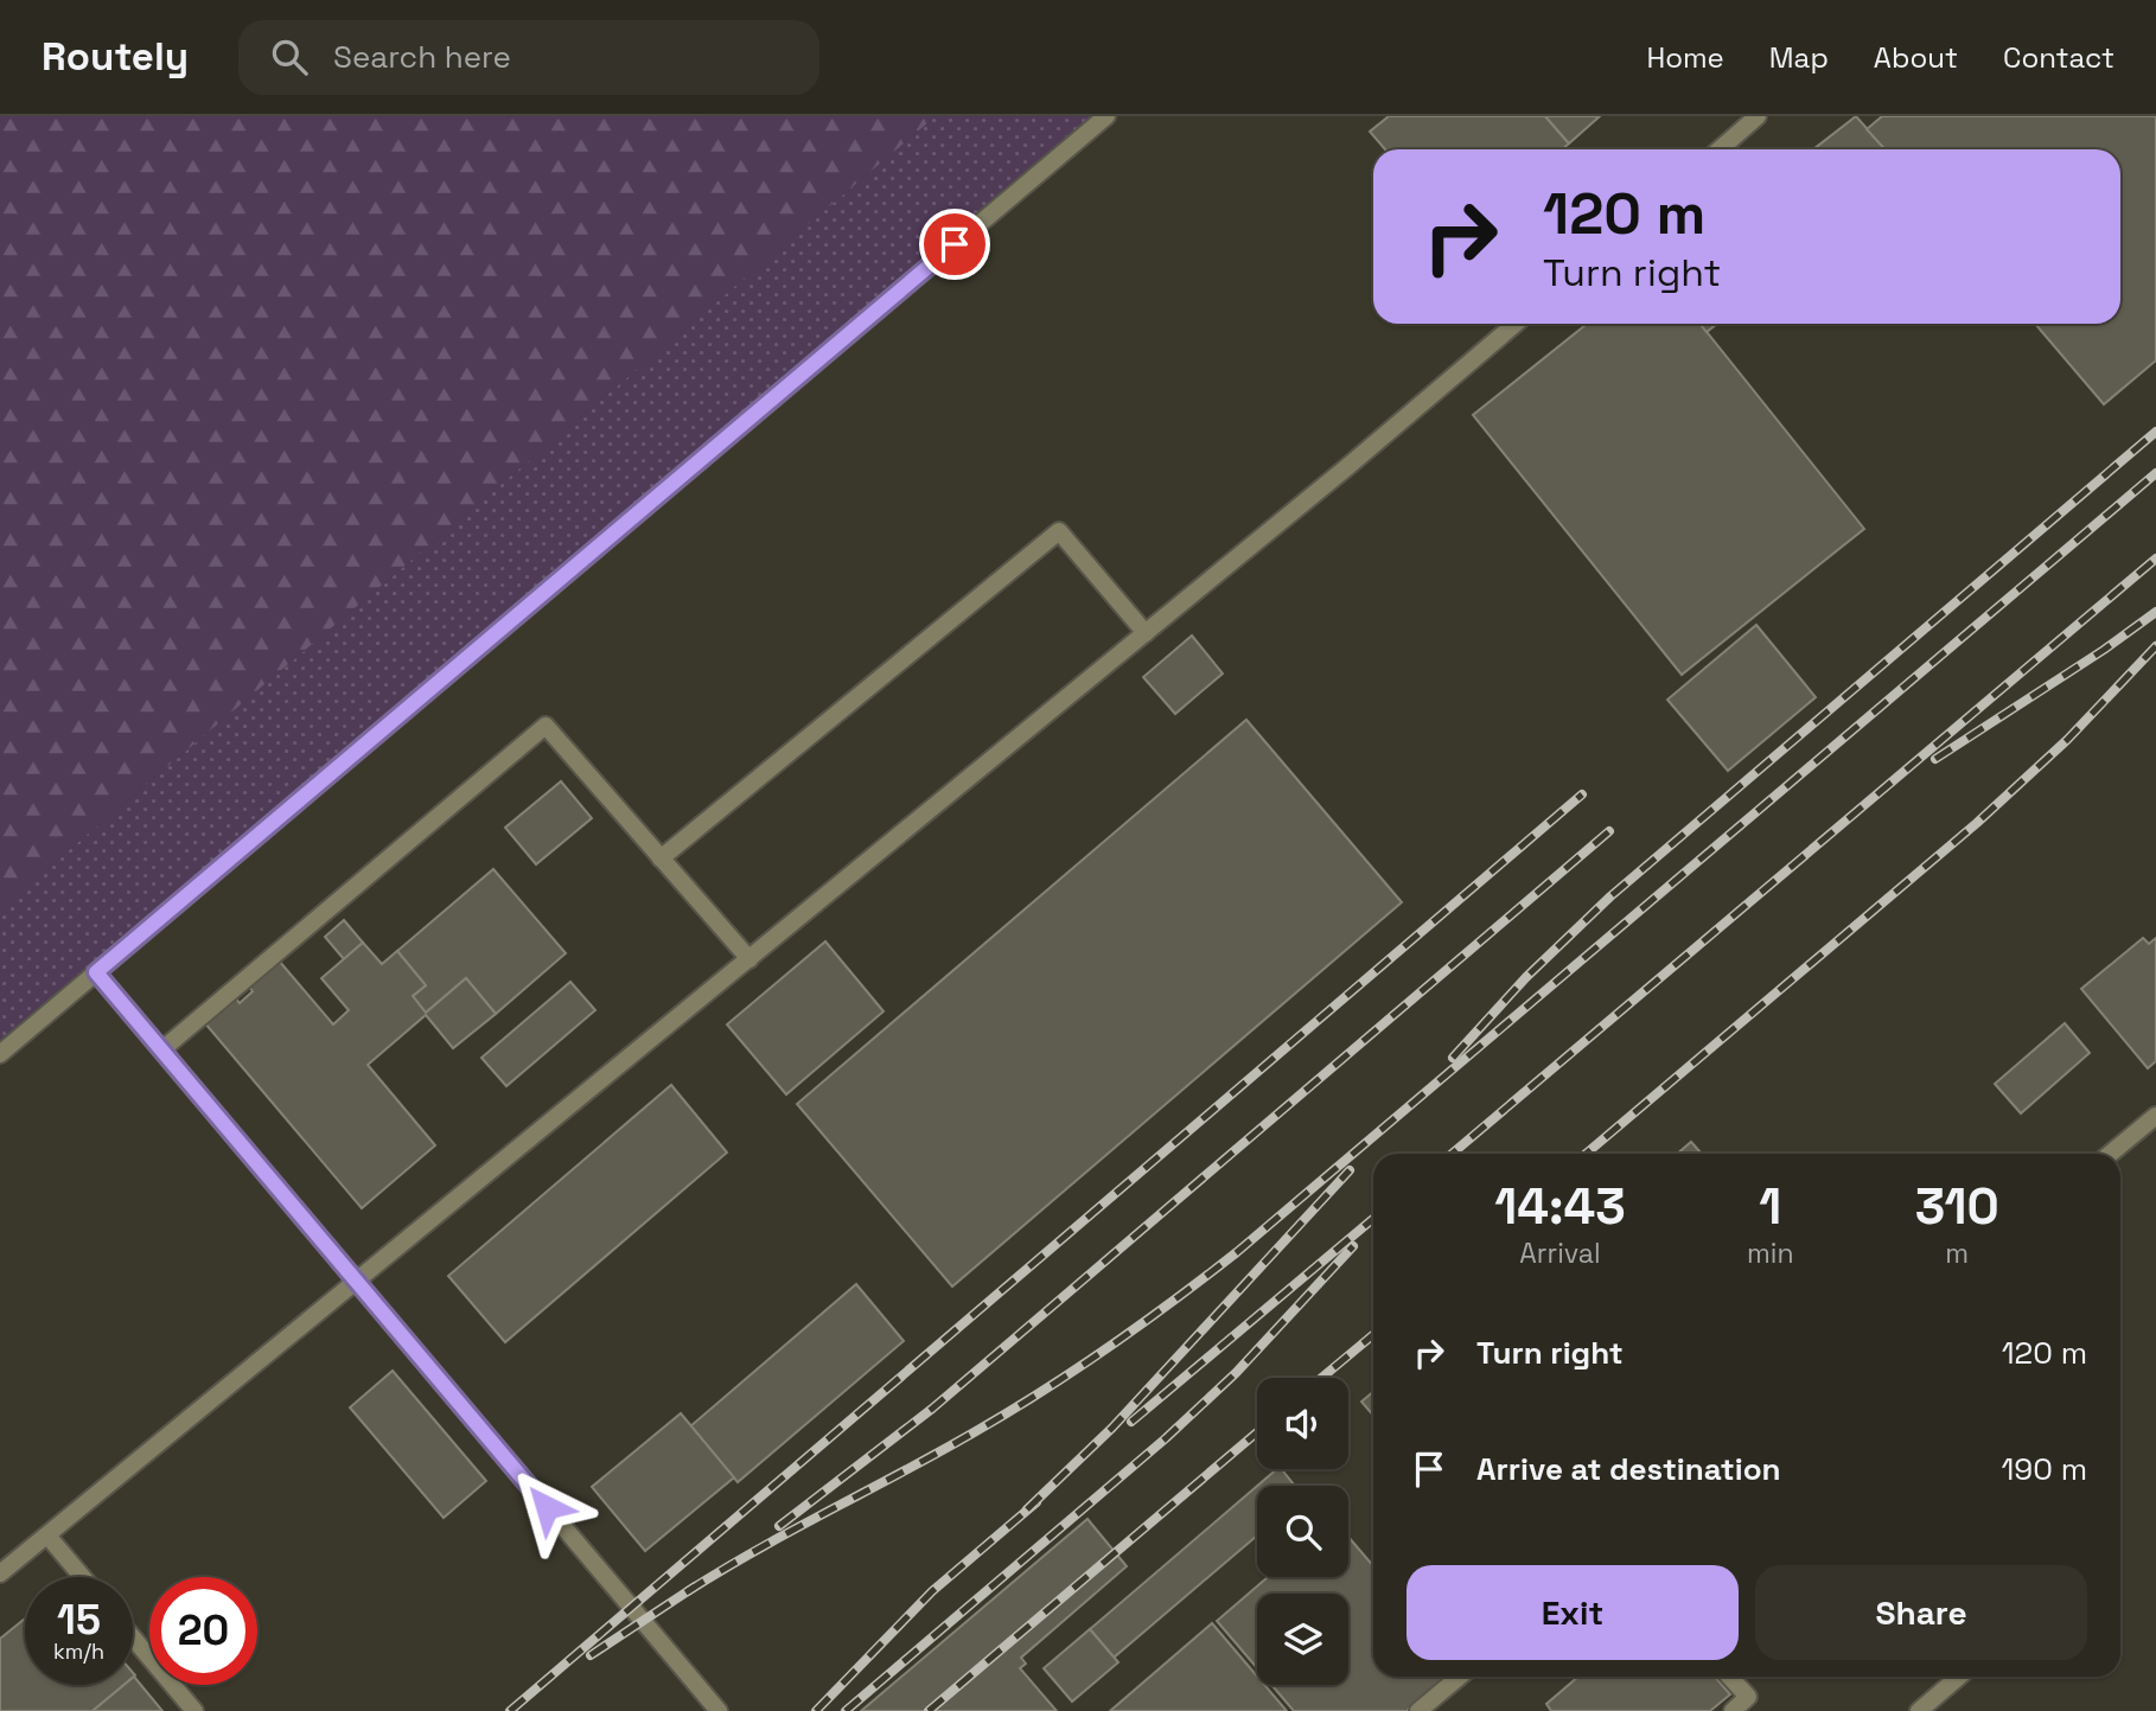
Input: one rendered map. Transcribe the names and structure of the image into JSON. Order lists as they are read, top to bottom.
{
  "page": {
    "header": "Routely",
    "search": "Search here",
    "nav": [
      "Home",
      "Map",
      "About",
      "Contact"
    ],
    "turn": ["120 m", "Turn right"],
    "eta": [
      "14:43",
      "Arrival",
      "1",
      "min",
      "310",
      "m"
    ],
    "list": [
      {
        "name": "Turn right",
        "value": "120 m"
      },
      {
        "name": "Arrive at destination",
        "value": "190 m"
      }
    ],
    "buttons": ["Exit", "Share"],
    "speed": "15 km/h",
    "limit": "20"
  }
}
